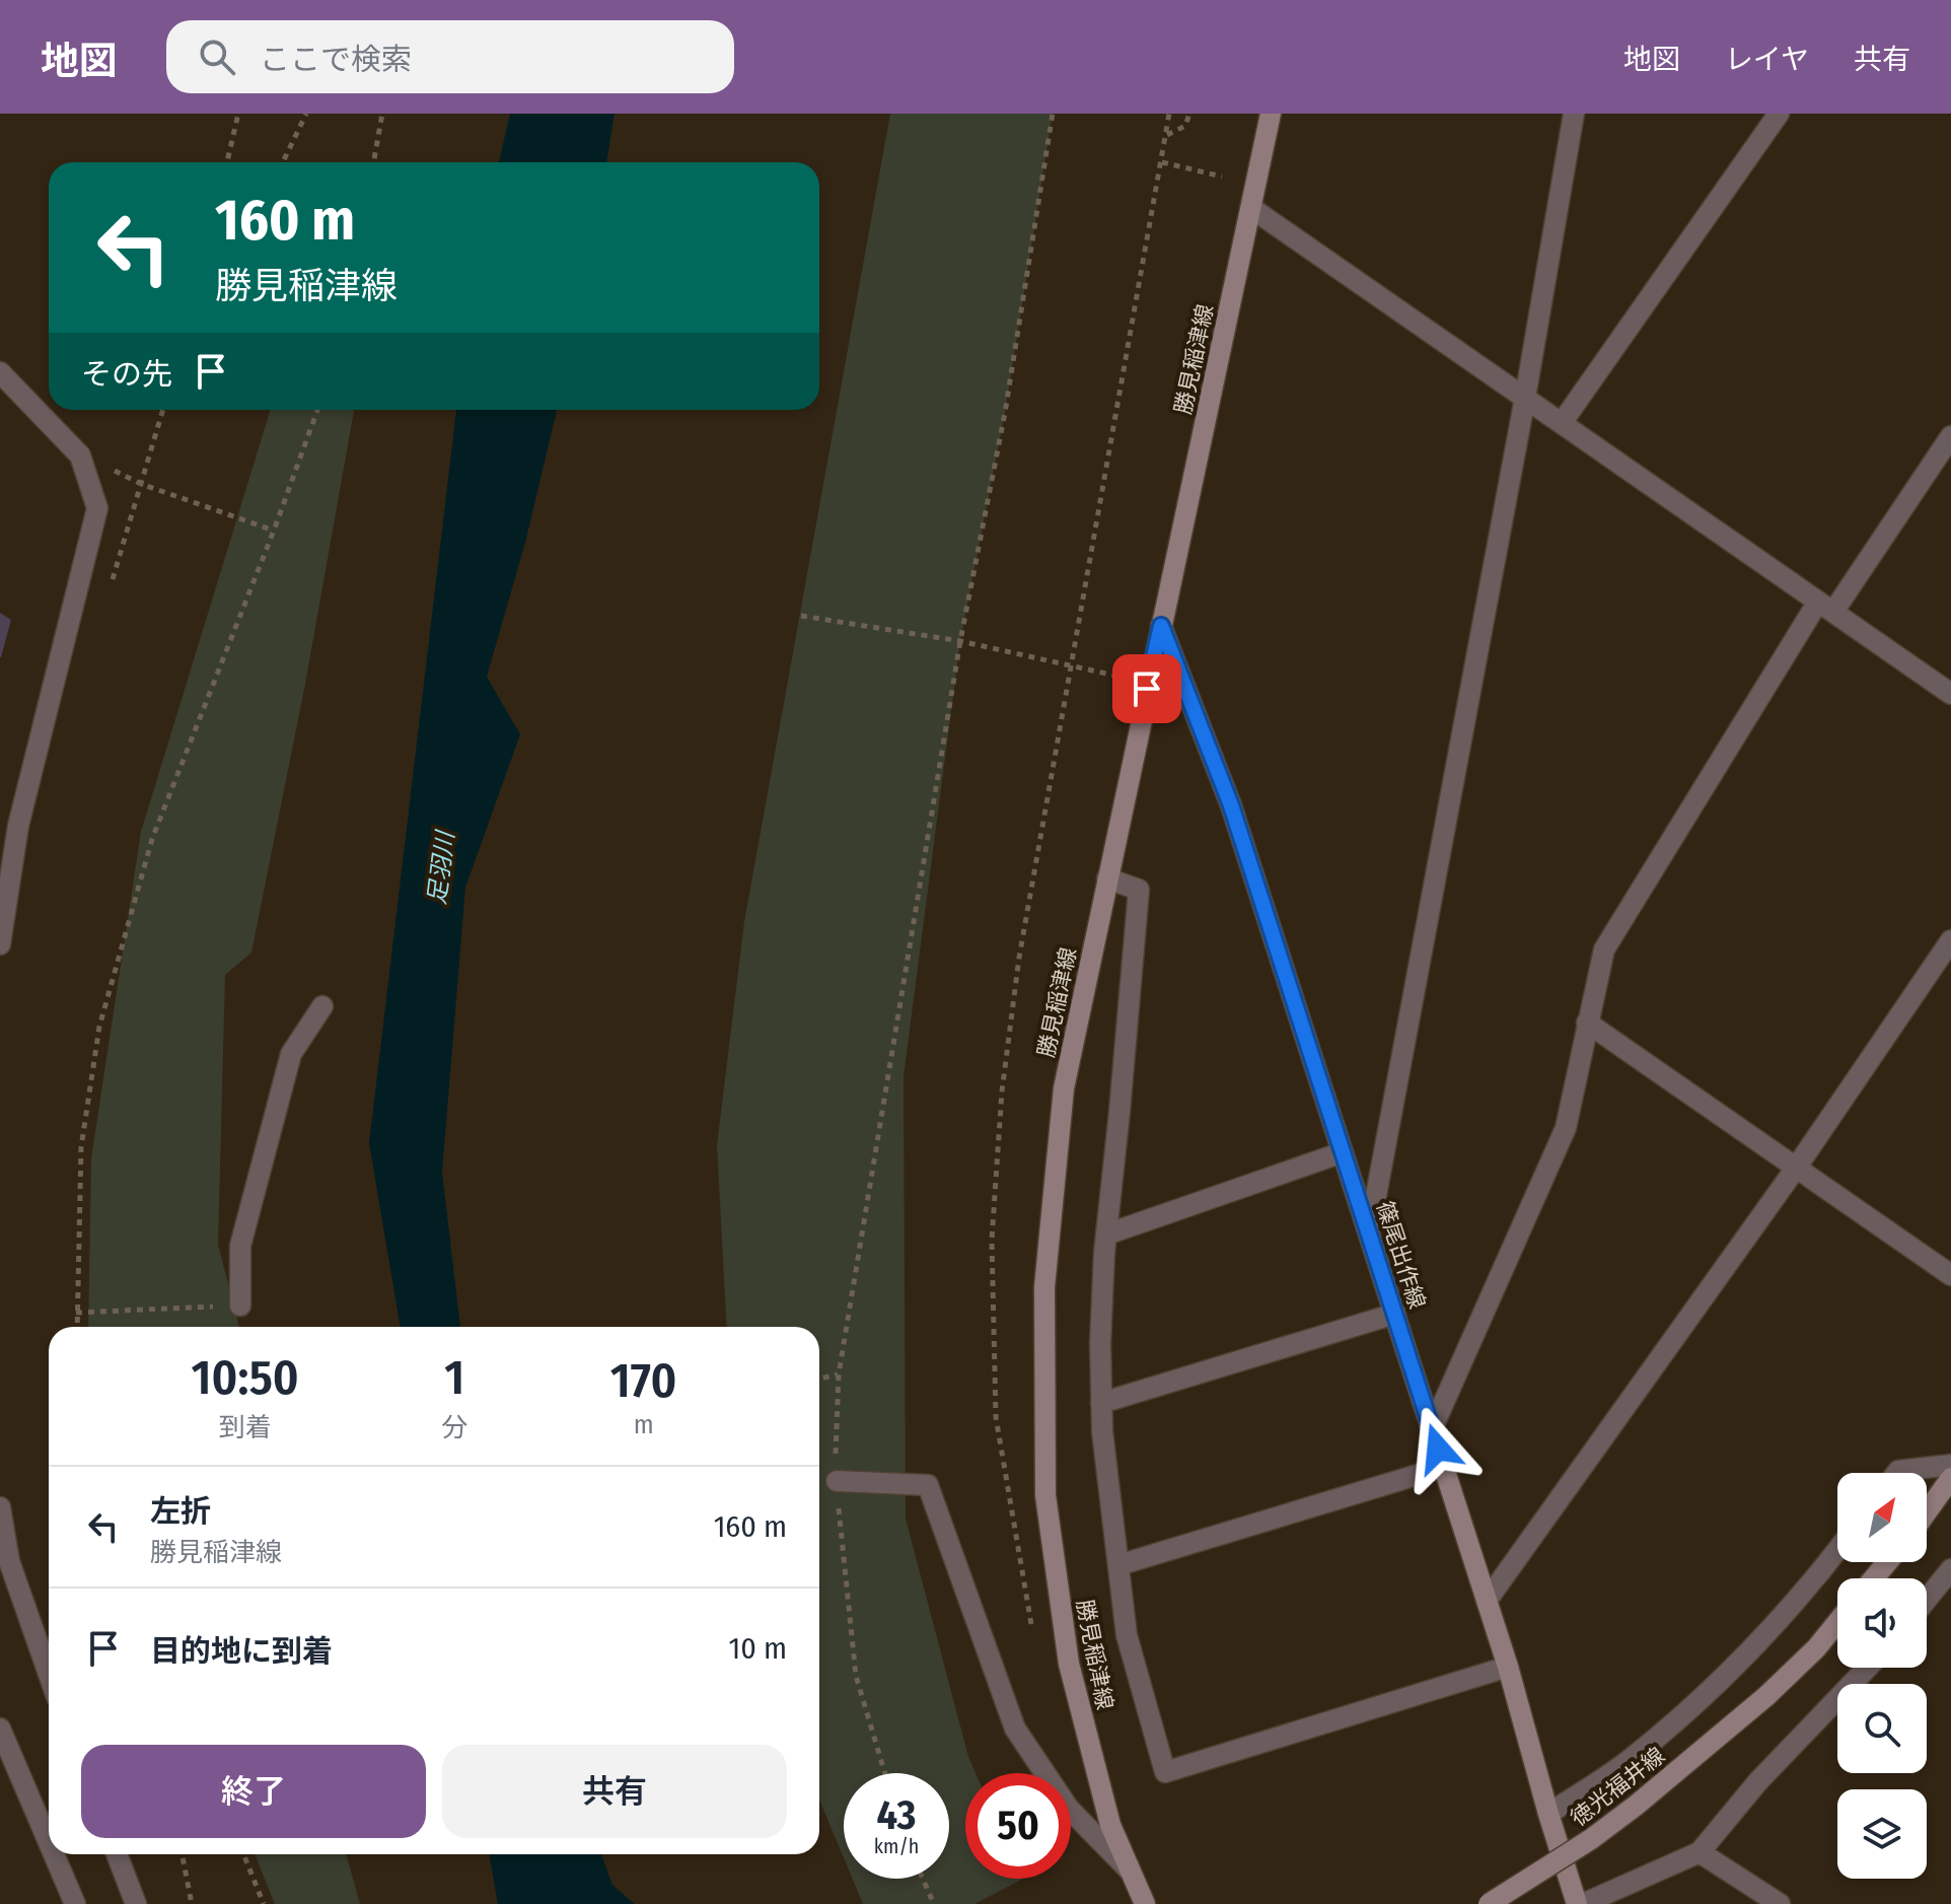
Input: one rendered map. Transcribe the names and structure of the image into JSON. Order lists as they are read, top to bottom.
{
  "streets": {
    "main road": ["勝見稲津線", "篠尾出作線", "徳光福井線"]
  },
  "crossings": [
    ["勝見稲津線", "篠尾出作線"]
  ],
  "water": ["足羽川"],
  "north": "top right",
  "page": {
    "header": "地図",
    "search": "ここで検索",
    "nav": ["地図", "レイヤ", "共有"],
    "turn": ["160 m", "勝見稲津線"],
    "then": "その先",
    "eta": [
      "10:50",
      "到着",
      "1",
      "分",
      "170",
      "m"
    ],
    "list": [
      {
        "name": "左折",
        "note": "勝見稲津線",
        "value": "160 m"
      },
      {
        "name": "目的地に到着",
        "value": "10 m"
      }
    ],
    "buttons": ["終了", "共有"],
    "speed": "43 km/h",
    "limit": "50"
  }
}
